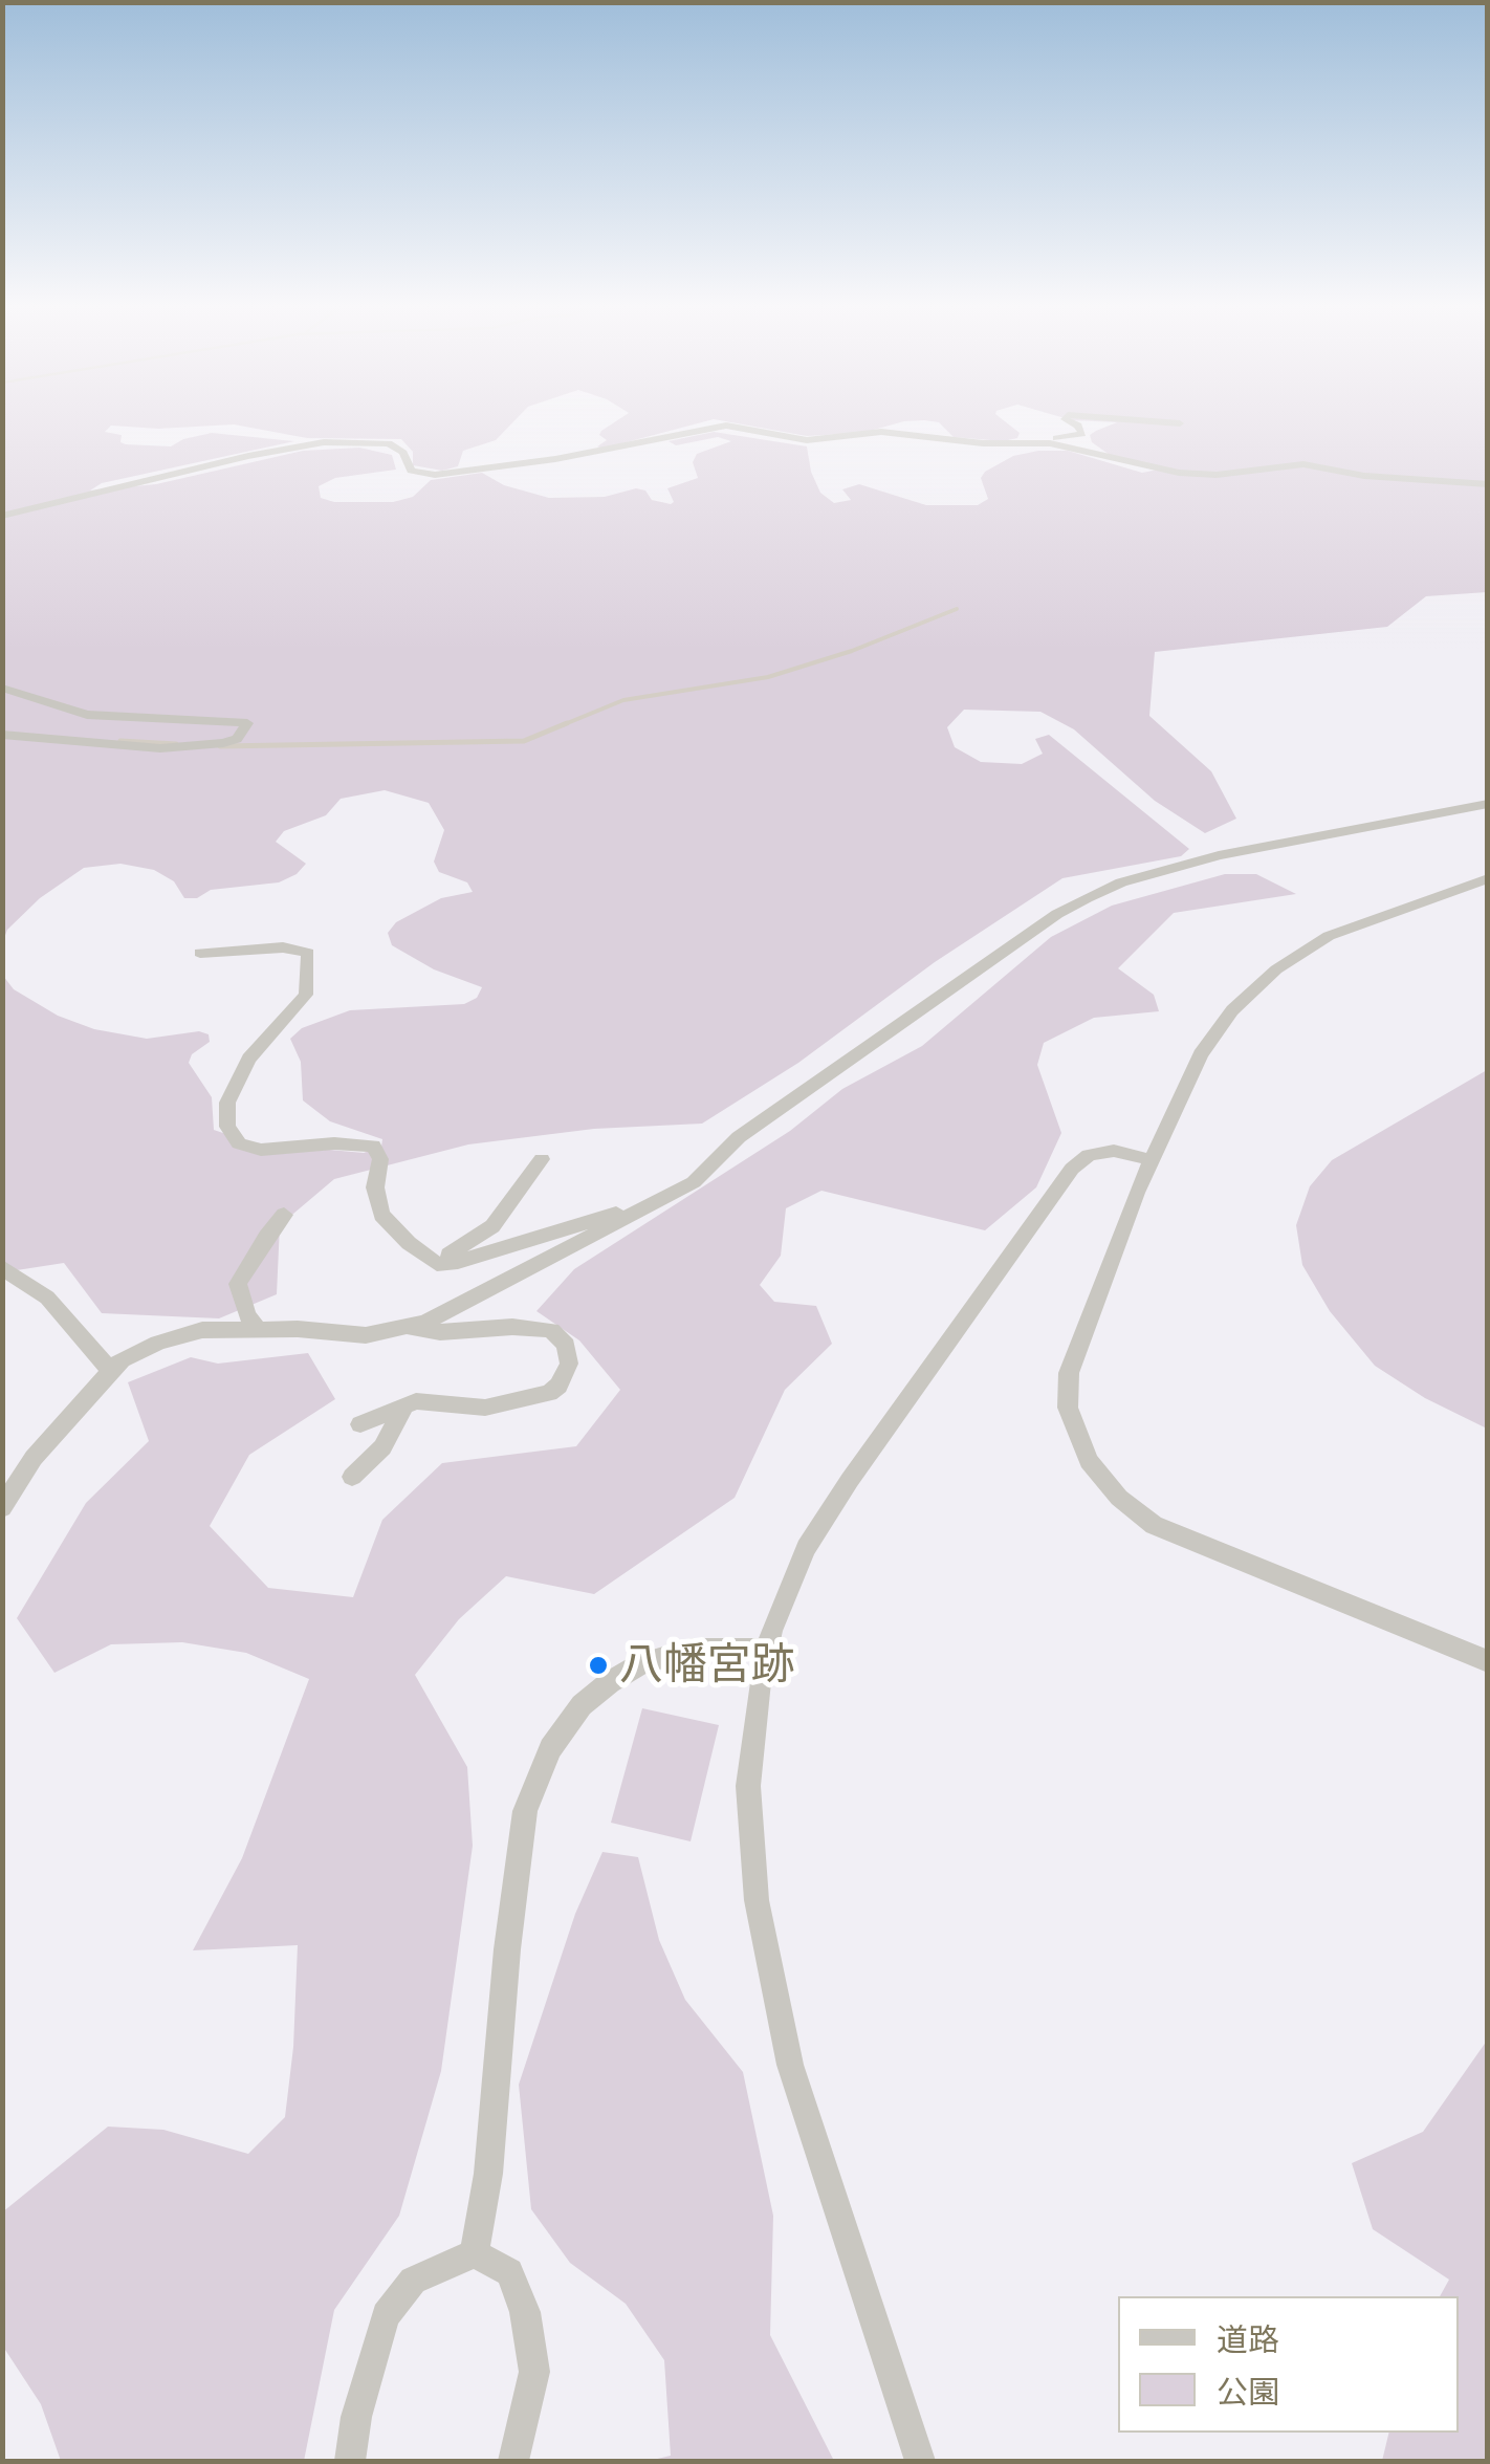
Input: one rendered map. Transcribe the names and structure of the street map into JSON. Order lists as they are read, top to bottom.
{
  "places": ["八幡宮跡"],
  "legend": ["道路", "公園"]
}
